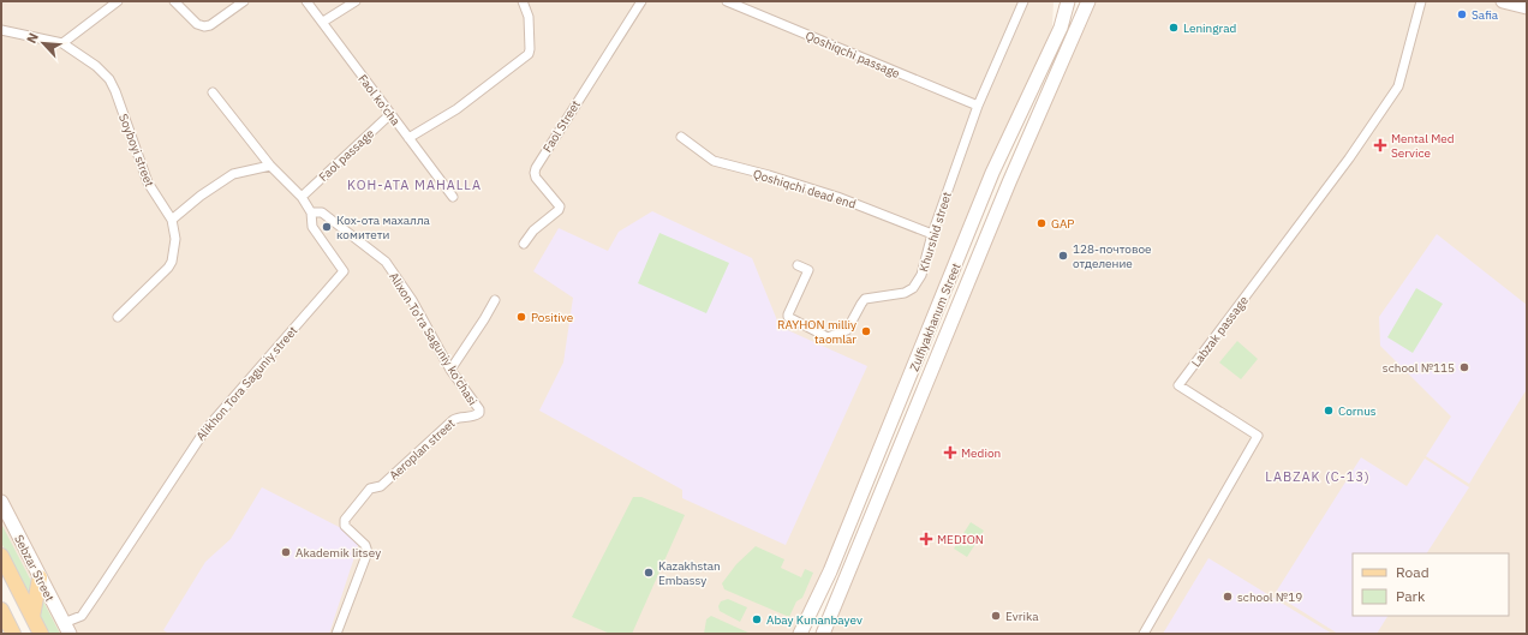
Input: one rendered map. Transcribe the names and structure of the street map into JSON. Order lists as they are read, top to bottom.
{
  "streets": {
    "main road": ["Zulfiyakhanum Street", "Sebzar Street"],
    "street": [
      "Qoshiqchi passage",
      "Faol ko'cha",
      "Faol Street",
      "Soyboyi street",
      "Faol passage",
      "Qoshiqchi dead end",
      "Khurshid street",
      "Labzak passage",
      "Alixon To'ra Saguniy ko'chasi",
      "Alikhon Tora Saguniy street",
      "Aeroplan street"
    ]
  },
  "crossings": [
    ["Qoshiqchi passage", "Khurshid street"],
    ["Faol ko'cha", "Faol passage"],
    ["Qoshiqchi dead end", "Khurshid street"],
    ["Alixon To'ra Saguniy ko'chasi", "Alikhon Tora Saguniy street"],
    ["Alixon To'ra Saguniy ko'chasi", "Aeroplan street"],
    ["Alikhon Tora Saguniy street", "Sebzar Street"]
  ],
  "districts": ["KOH-ATA MAHALLA", "LABZAK (C-13)"],
  "places": {
    "other": [
      "Safia",
      "Leningrad",
      "GAP",
      "Кох-ота махалла комитети",
      "128-почтовое отделение",
      "Positive",
      "RAYHON milliy taomlar",
      "school №115",
      "Cornus",
      "Akademik litsey",
      "Kazakhstan Embassy",
      "school №19",
      "Evrika",
      "Abay Kunanbayev"
    ],
    "health": ["Mental Med Service", "Medion", "MEDION"]
  },
  "legend": ["Road", "Park"],
  "north": "top left"
}
